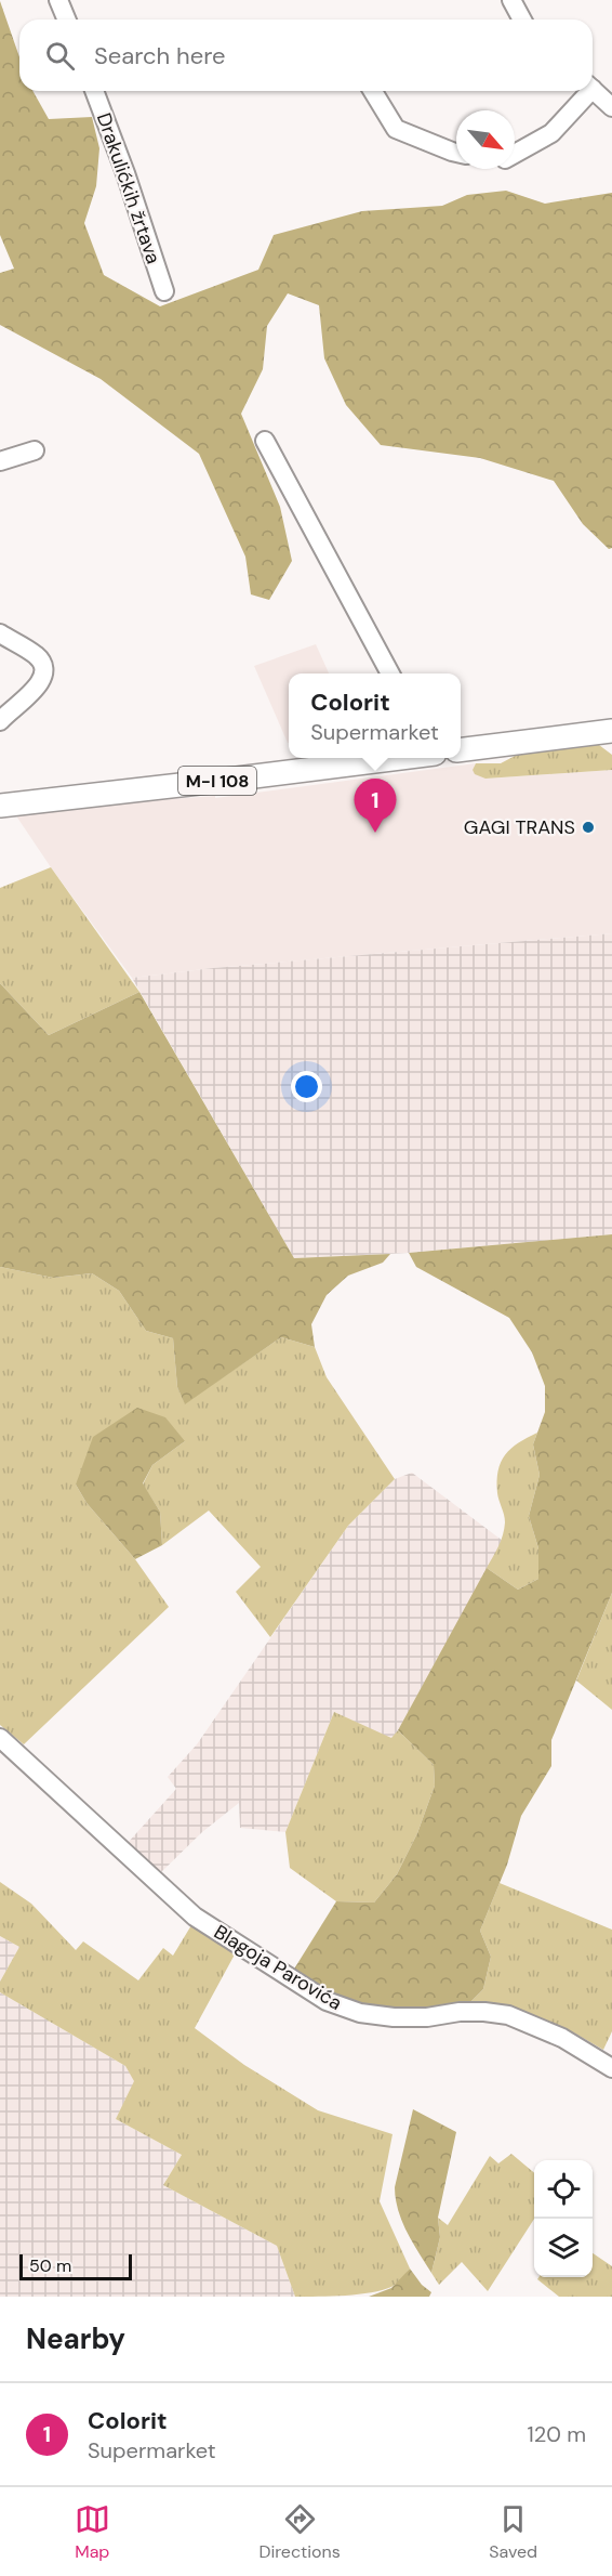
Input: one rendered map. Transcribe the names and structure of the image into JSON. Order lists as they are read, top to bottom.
{
  "streets": {
    "main road": ["M-I 108"],
    "street": ["Drakulićkih žrtava", "Blagoja Parovića"]
  },
  "places": ["GAGI TRANS"],
  "scale_bar": "50 m",
  "north": "bottom right",
  "page": {
    "search": "Search here",
    "popup": ["Colorit", "Supermarket"],
    "pins": "1",
    "scale": "50 m",
    "heading": "Nearby",
    "list": [
      {
        "mark": "1",
        "name": "Colorit",
        "note": "Supermarket",
        "value": "120 m"
      }
    ],
    "nav": ["Map", "Directions", "Saved"]
  }
}
